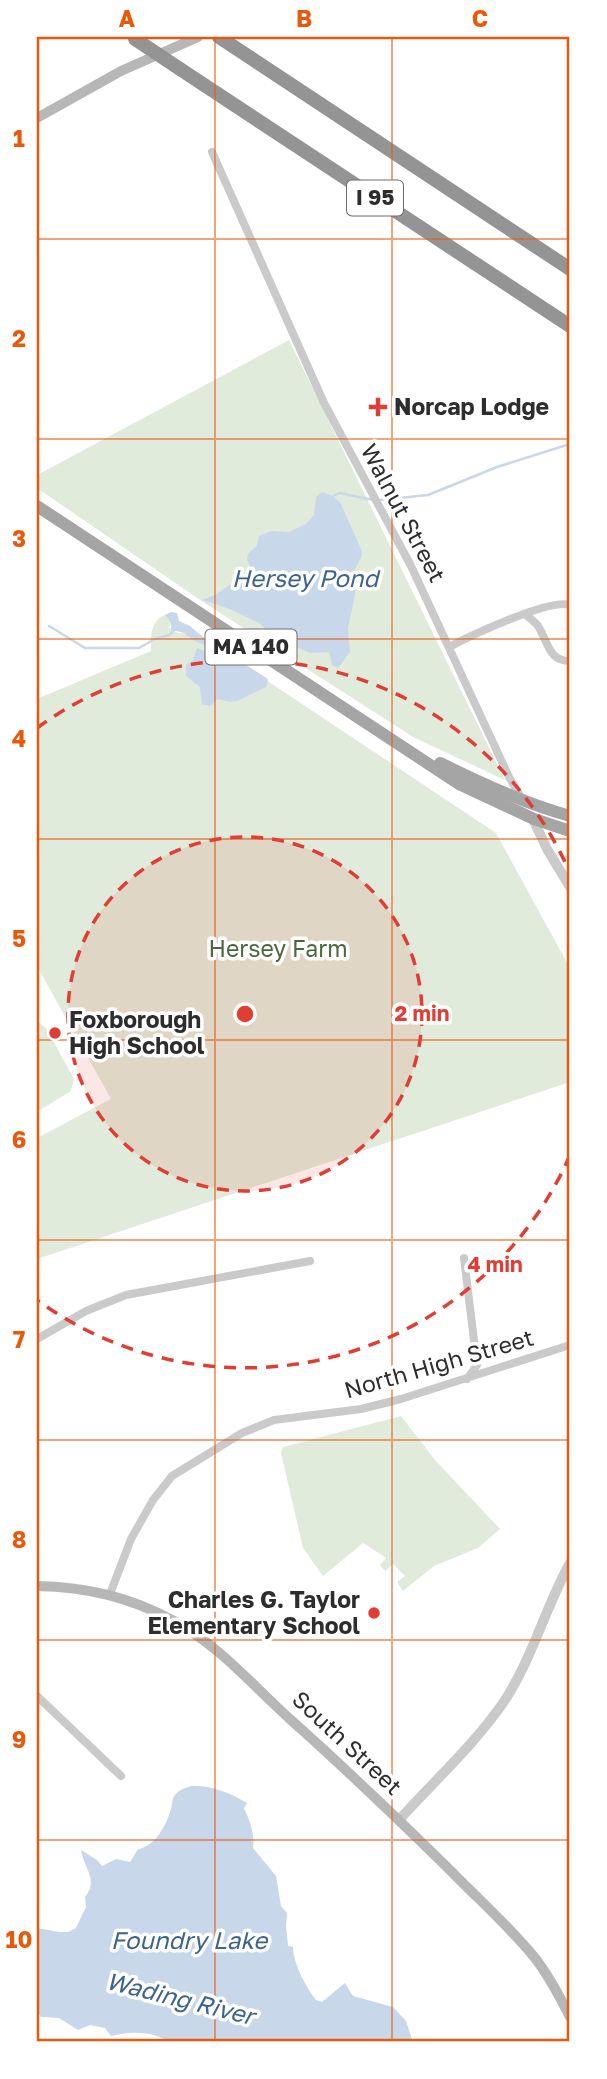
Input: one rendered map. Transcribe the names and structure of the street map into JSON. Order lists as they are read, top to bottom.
{
  "streets": {
    "highway": ["I 95"],
    "main road": ["MA 140", "South Street"],
    "street": ["Walnut Street", "North High Street"]
  },
  "crossings": [
    ["Walnut Street", "MA 140"],
    ["North High Street", "South Street"]
  ],
  "water": ["Hersey Pond", "Foundry Lake", "Wading River"],
  "parks": ["Hersey Farm"],
  "places": {
    "health": ["Norcap Lodge"],
    "other": ["Foxborough High School", "Charles G. Taylor Elementary School"]
  },
  "grid": {
    "columns": ["A", "B", "C"],
    "rows": [
      "1",
      "2",
      "3",
      "4",
      "5",
      "6",
      "7",
      "8",
      "9",
      "10"
    ]
  },
  "rings": ["2 min", "4 min"]
}
